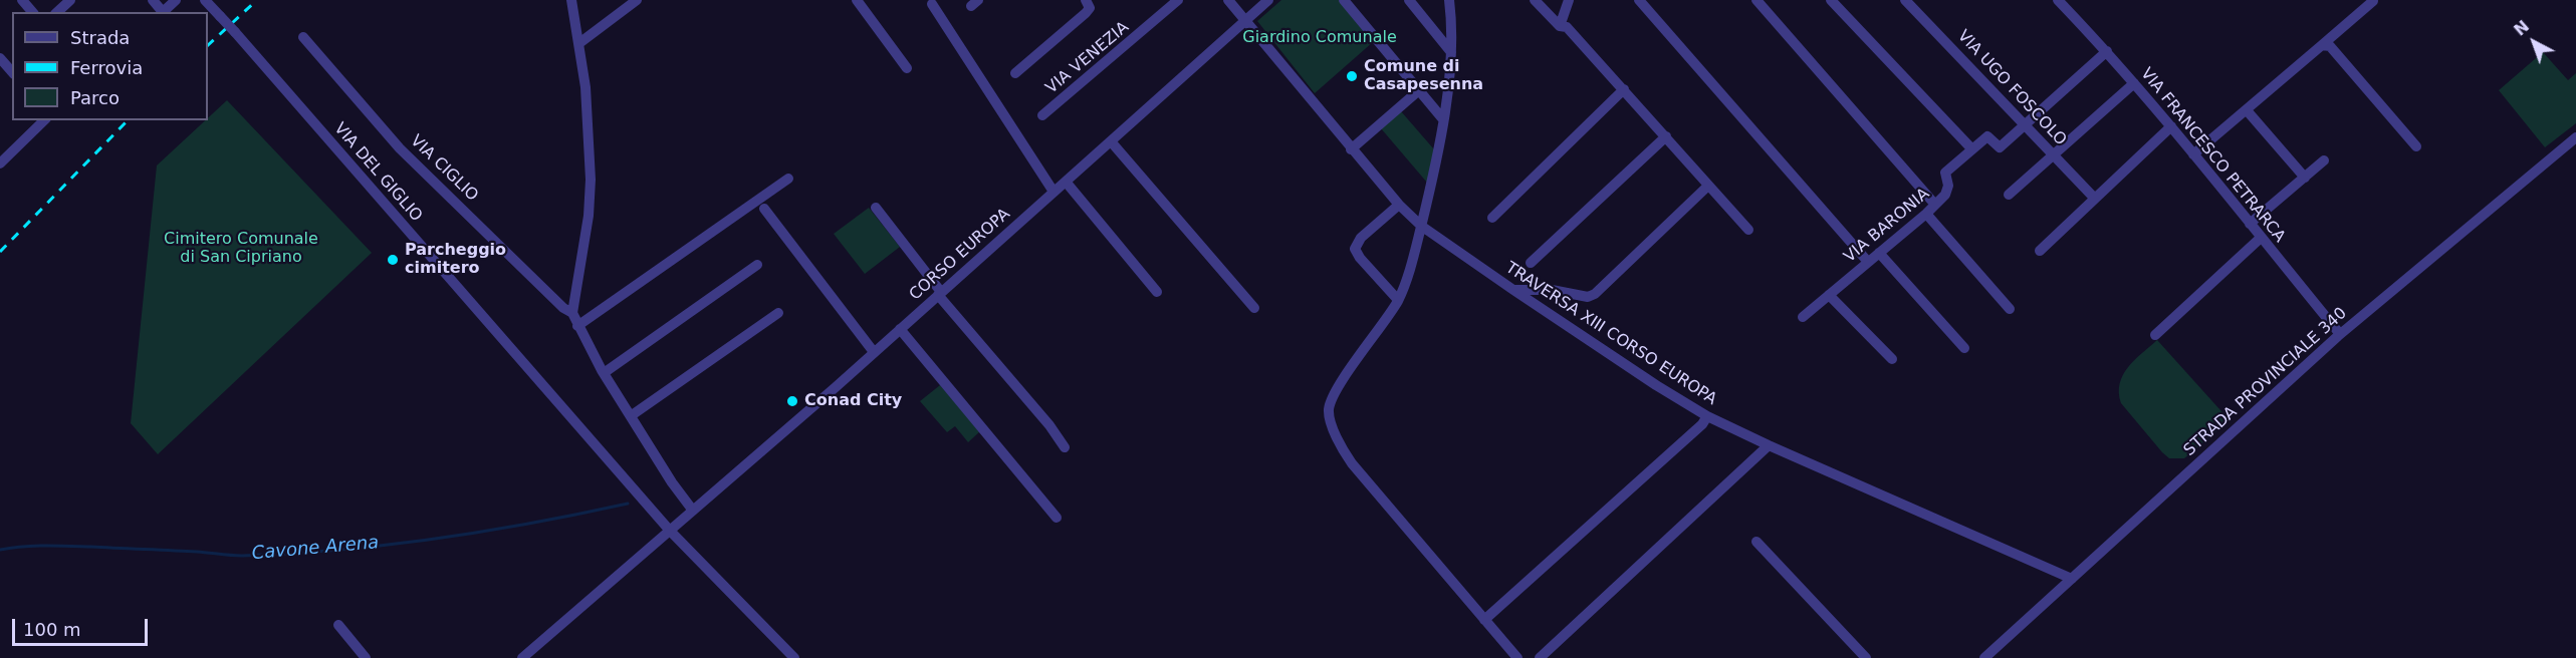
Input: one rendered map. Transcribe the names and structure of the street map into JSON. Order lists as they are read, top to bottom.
{
  "streets": {
    "street": [
      "VIA VENEZIA",
      "VIA UGO FOSCOLO",
      "VIA FRANCESCO PETRARCA",
      "VIA CIGLIO",
      "VIA DEL GIGLIO",
      "VIA BARONIA",
      "CORSO EUROPA",
      "TRAVERSA XIII CORSO EUROPA",
      "STRADA PROVINCIALE 340"
    ]
  },
  "crossings": [
    ["VIA FRANCESCO PETRARCA", "STRADA PROVINCIALE 340"],
    ["VIA CIGLIO", "CORSO EUROPA"],
    ["VIA DEL GIGLIO", "CORSO EUROPA"],
    ["CORSO EUROPA", "TRAVERSA XIII CORSO EUROPA"],
    ["TRAVERSA XIII CORSO EUROPA", "STRADA PROVINCIALE 340"]
  ],
  "water": ["Cavone Arena"],
  "parks": ["Giardino Comunale", "Cimitero Comunale di San Cipriano"],
  "places": ["Comune di Casapesenna", "Parcheggio cimitero", "Conad City"],
  "legend": ["Strada", "Ferrovia", "Parco"],
  "scale_bar": "100 m",
  "north": "top left"
}
